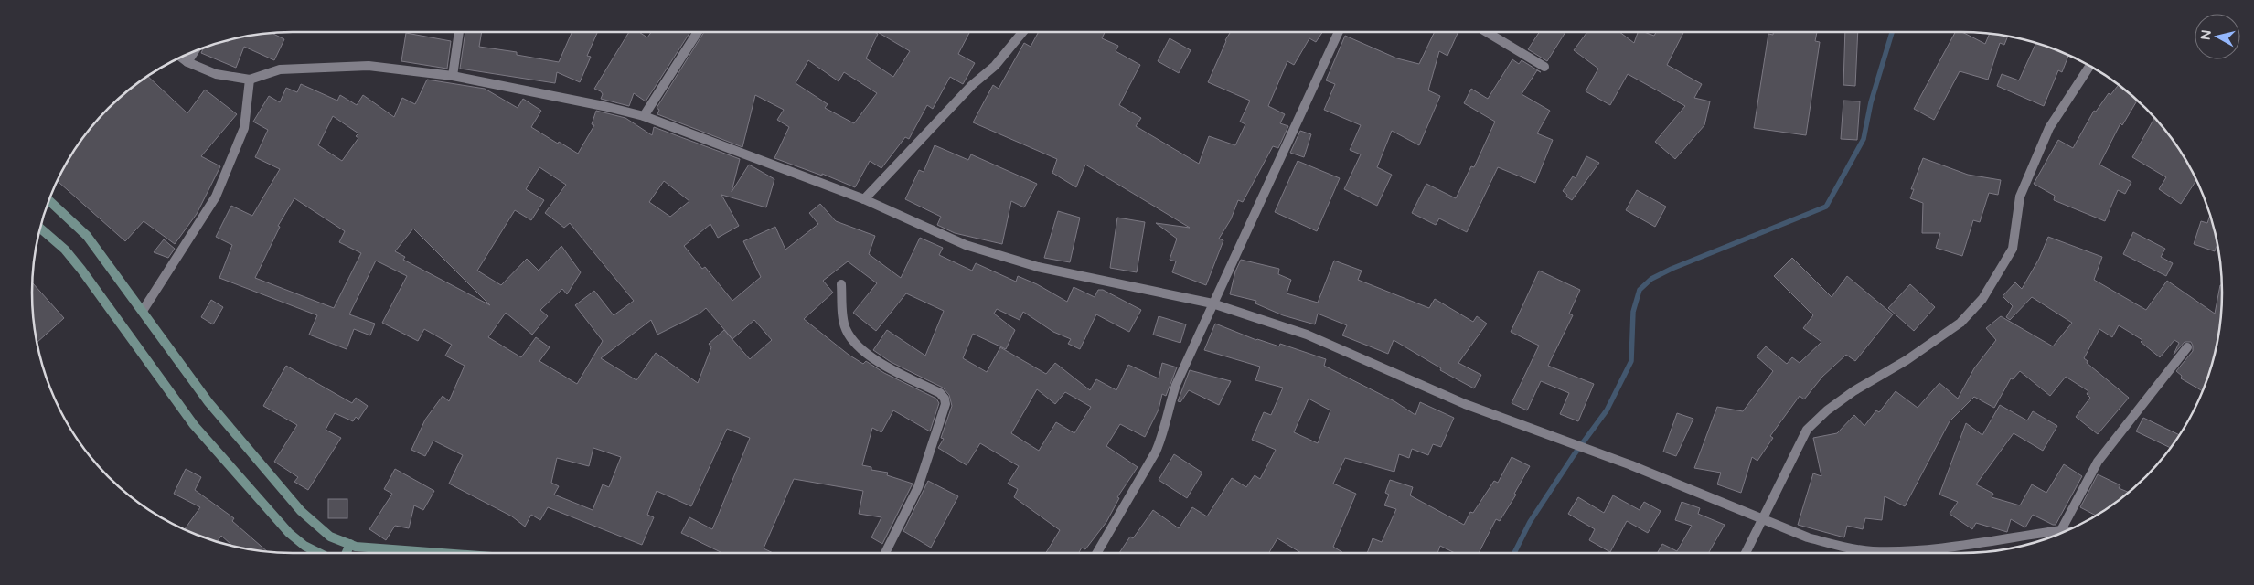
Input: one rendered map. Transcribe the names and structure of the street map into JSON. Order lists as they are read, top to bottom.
{
  "north": "left"
}
